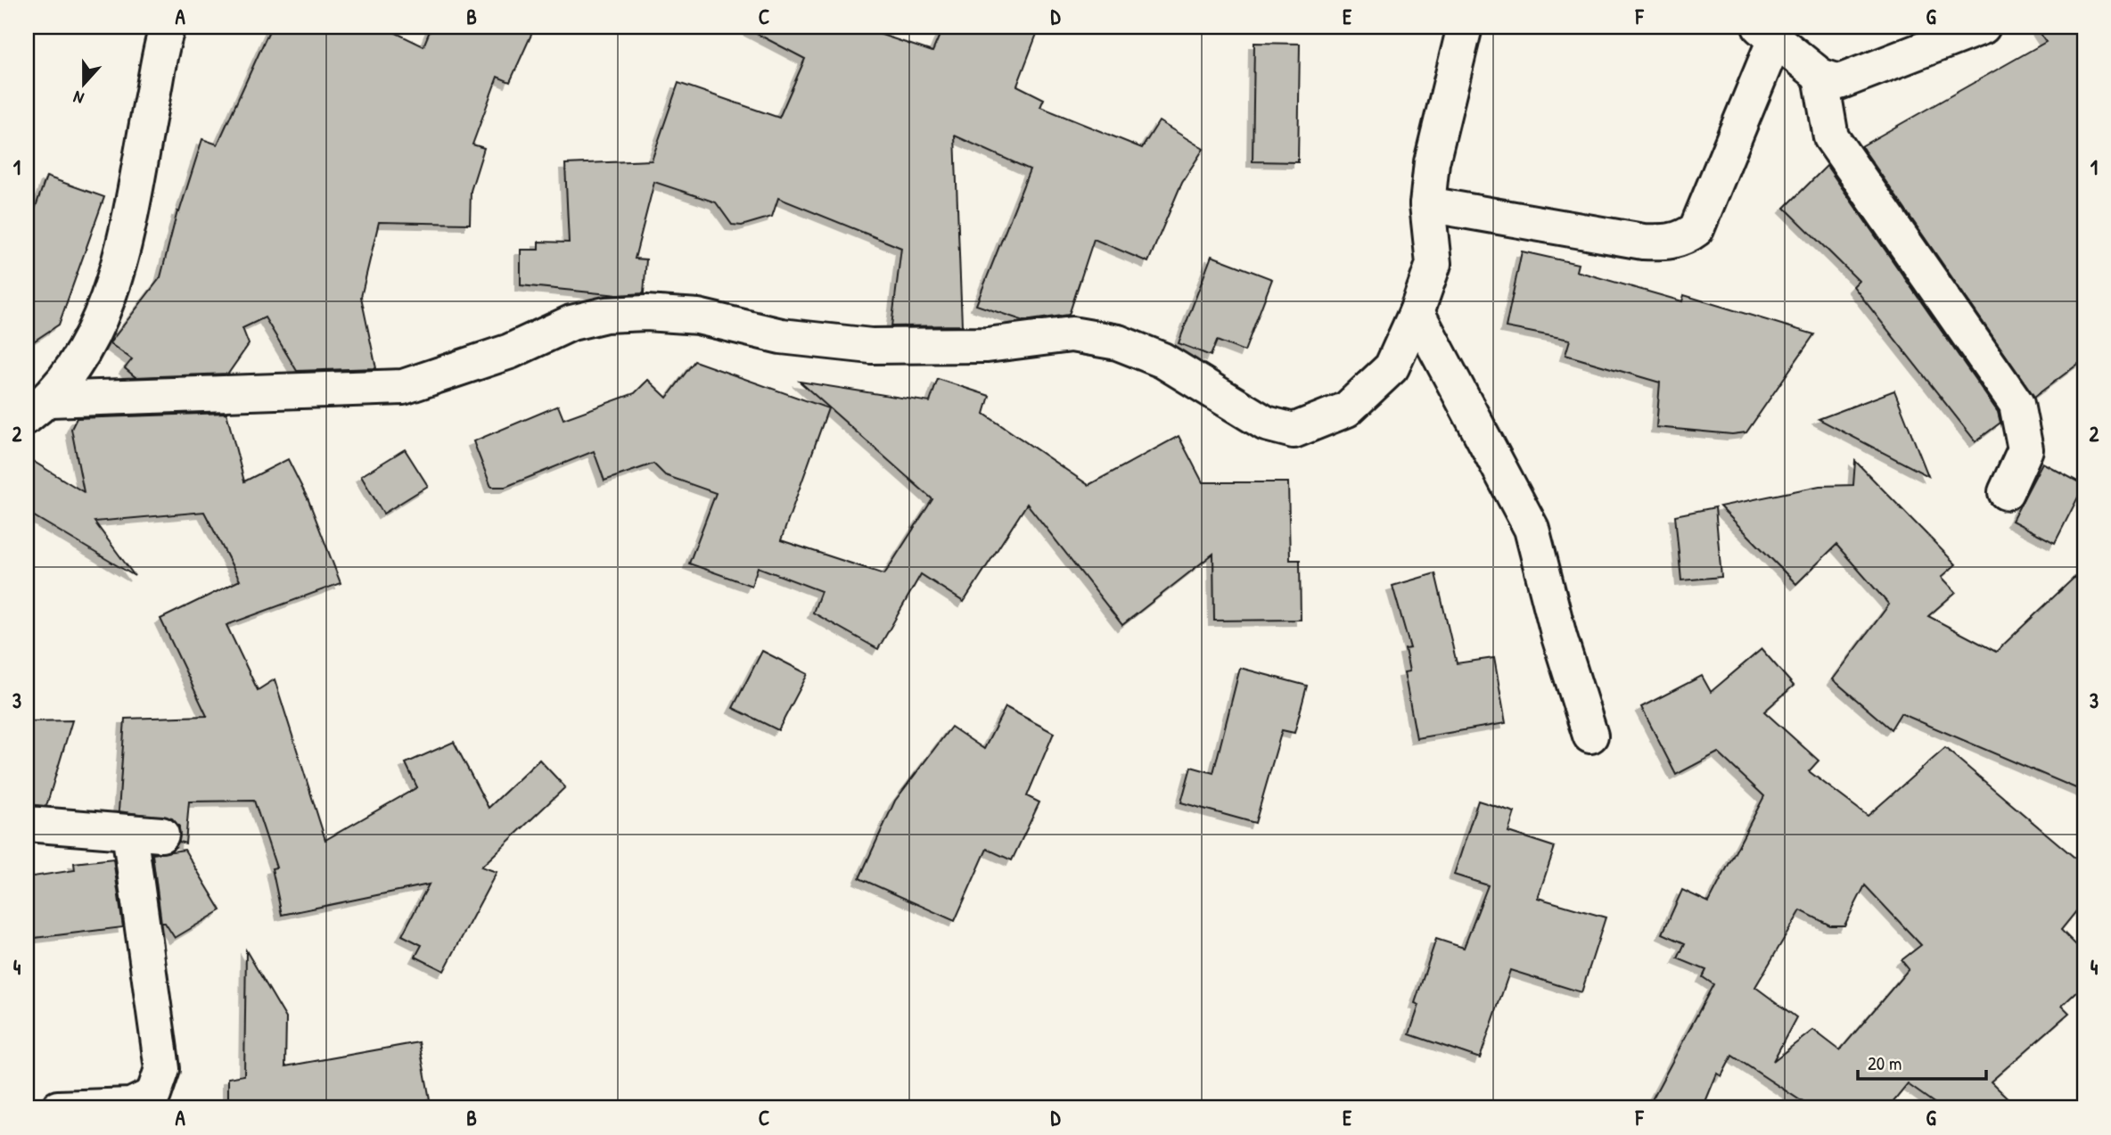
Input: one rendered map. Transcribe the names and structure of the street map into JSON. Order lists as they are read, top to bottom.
{
  "scale_bar": "20 m",
  "north": "bottom",
  "grid": {
    "columns": [
      "A",
      "B",
      "C",
      "D",
      "E",
      "F",
      "G"
    ],
    "rows": [
      "1",
      "2",
      "3",
      "4"
    ]
  }
}
